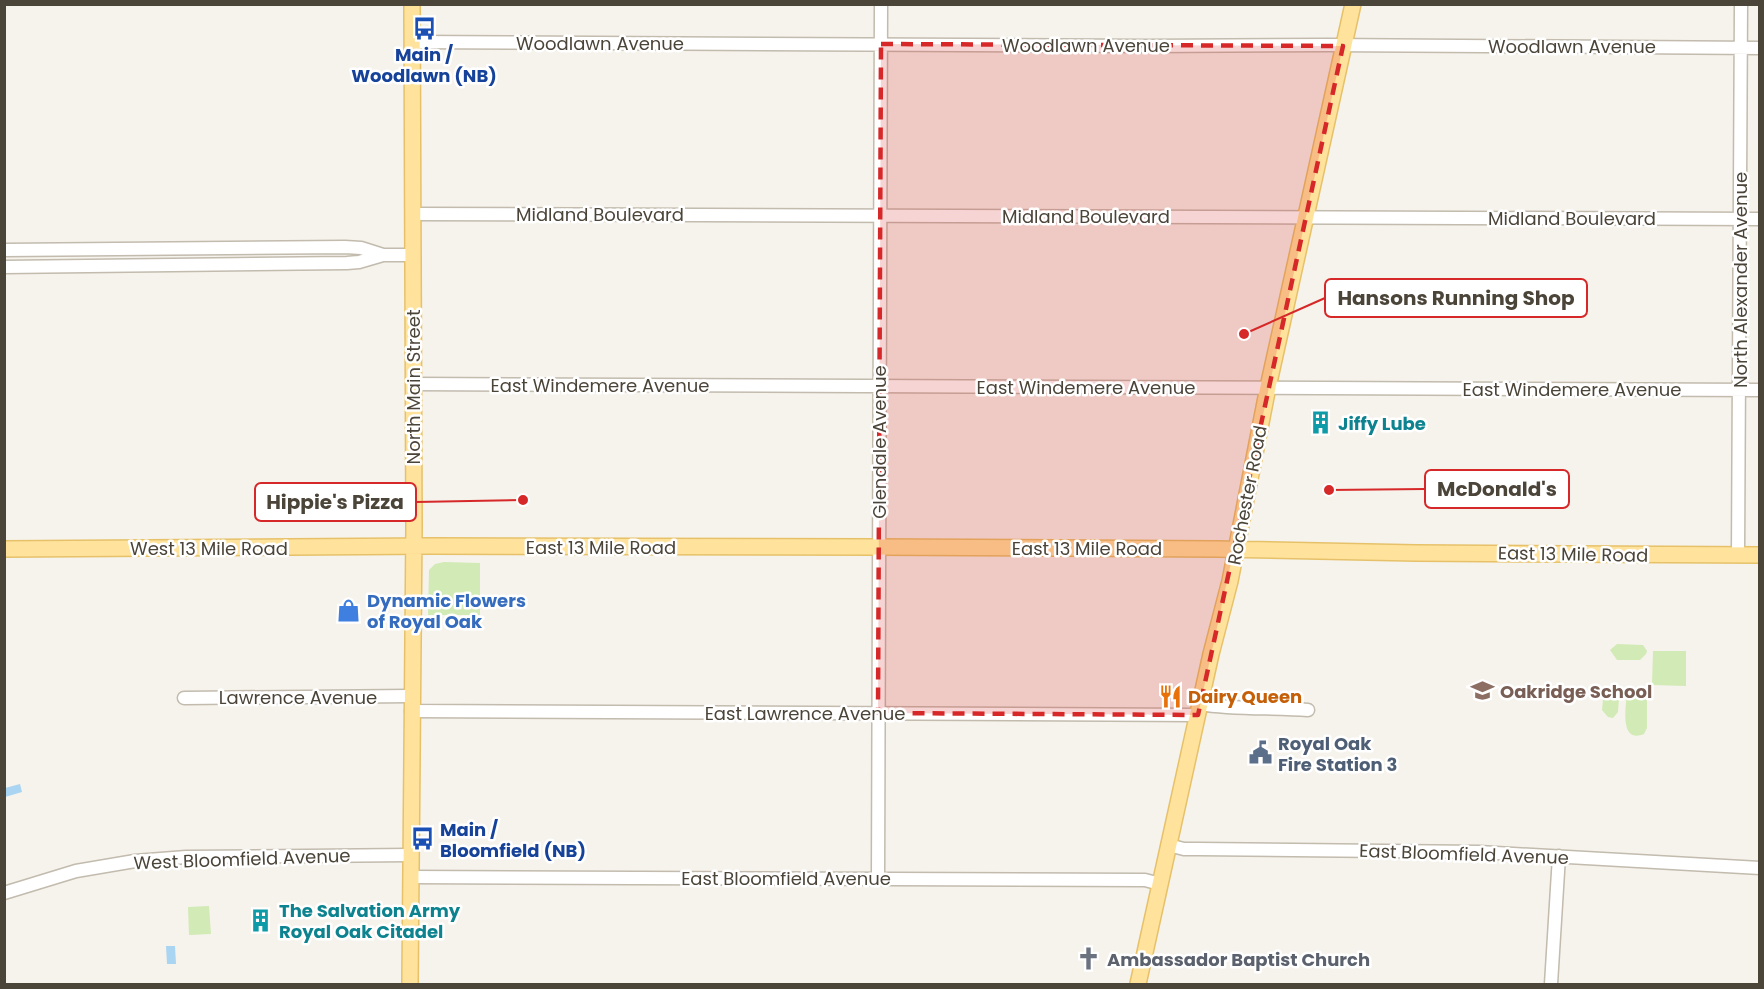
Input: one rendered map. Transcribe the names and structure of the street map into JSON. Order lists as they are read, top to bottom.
{
  "streets": {
    "main road": [
      "North Main Street",
      "Rochester Road",
      "East 13 Mile Road",
      "West 13 Mile Road"
    ],
    "street": [
      "Woodlawn Avenue",
      "Midland Boulevard",
      "North Alexander Avenue",
      "East Windemere Avenue",
      "Glendale Avenue",
      "Lawrence Avenue",
      "East Lawrence Avenue",
      "East Bloomfield Avenue",
      "West Bloomfield Avenue"
    ]
  },
  "crossings": [
    ["Woodlawn Avenue", "North Alexander Avenue"],
    ["Woodlawn Avenue", "North Main Street"],
    ["Woodlawn Avenue", "Glendale Avenue"],
    ["Woodlawn Avenue", "Rochester Road"],
    ["Midland Boulevard", "North Alexander Avenue"],
    ["Midland Boulevard", "North Main Street"],
    ["Midland Boulevard", "Glendale Avenue"],
    ["Midland Boulevard", "Rochester Road"],
    ["North Alexander Avenue", "East Windemere Avenue"],
    ["North Alexander Avenue", "East 13 Mile Road"],
    ["East Windemere Avenue", "North Main Street"],
    ["East Windemere Avenue", "Glendale Avenue"],
    ["East Windemere Avenue", "Rochester Road"],
    ["North Main Street", "East 13 Mile Road"],
    ["North Main Street", "West 13 Mile Road"],
    ["North Main Street", "Lawrence Avenue"],
    ["North Main Street", "East Lawrence Avenue"],
    ["North Main Street", "East Bloomfield Avenue"],
    ["North Main Street", "West Bloomfield Avenue"],
    ["Glendale Avenue", "East 13 Mile Road"],
    ["Glendale Avenue", "East Lawrence Avenue"],
    ["Glendale Avenue", "East Bloomfield Avenue"],
    ["Rochester Road", "East 13 Mile Road"],
    ["Rochester Road", "East Lawrence Avenue"],
    ["Rochester Road", "East Bloomfield Avenue"],
    ["East 13 Mile Road", "West 13 Mile Road"],
    ["Lawrence Avenue", "East Lawrence Avenue"]
  ],
  "places": {
    "bus stop": ["Main / Woodlawn (NB)", "Main / Bloomfield (NB)"],
    "other": ["Hansons Running Shop", "McDonald's", "Hippie's Pizza"],
    "building": ["Jiffy Lube", "The Salvation Army Royal Oak Citadel"],
    "shop": ["Dynamic Flowers of Royal Oak"],
    "school or university": ["Oakridge School"],
    "restaurant": ["Dairy Queen"],
    "public building": ["Royal Oak Fire Station 3"],
    "church": ["Ambassador Baptist Church"]
  }
}
